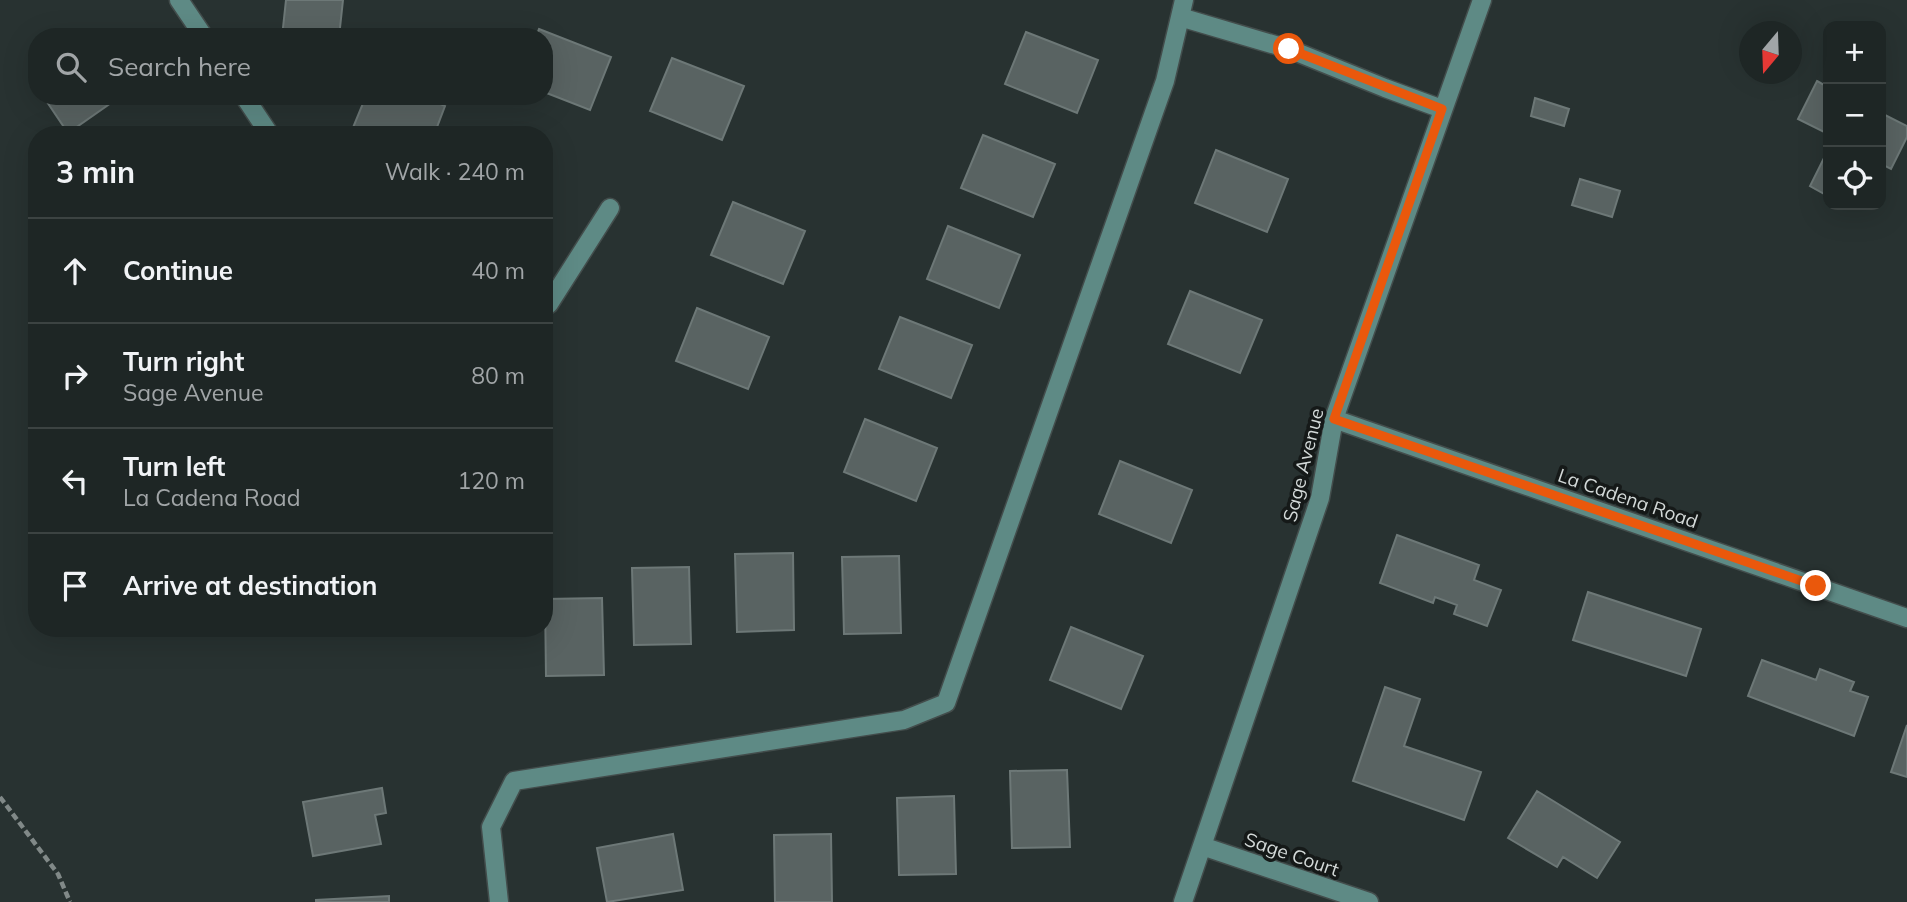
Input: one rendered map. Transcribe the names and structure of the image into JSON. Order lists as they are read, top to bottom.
{
  "streets": {
    "street": ["Sage Avenue", "La Cadena Road", "Sage Court"]
  },
  "crossings": [
    ["Sage Avenue", "La Cadena Road"],
    ["Sage Avenue", "Sage Court"]
  ],
  "north": "bottom",
  "page": {
    "map_buttons": ["+", "−"],
    "search": "Search here",
    "heading": ["3 min", "Walk · 240 m"],
    "list": [
      ["Continue", "40 m"],
      ["Turn right", "Sage Avenue", "80 m"],
      ["Turn left", "La Cadena Road", "120 m"],
      "Arrive at destination"
    ]
  }
}
